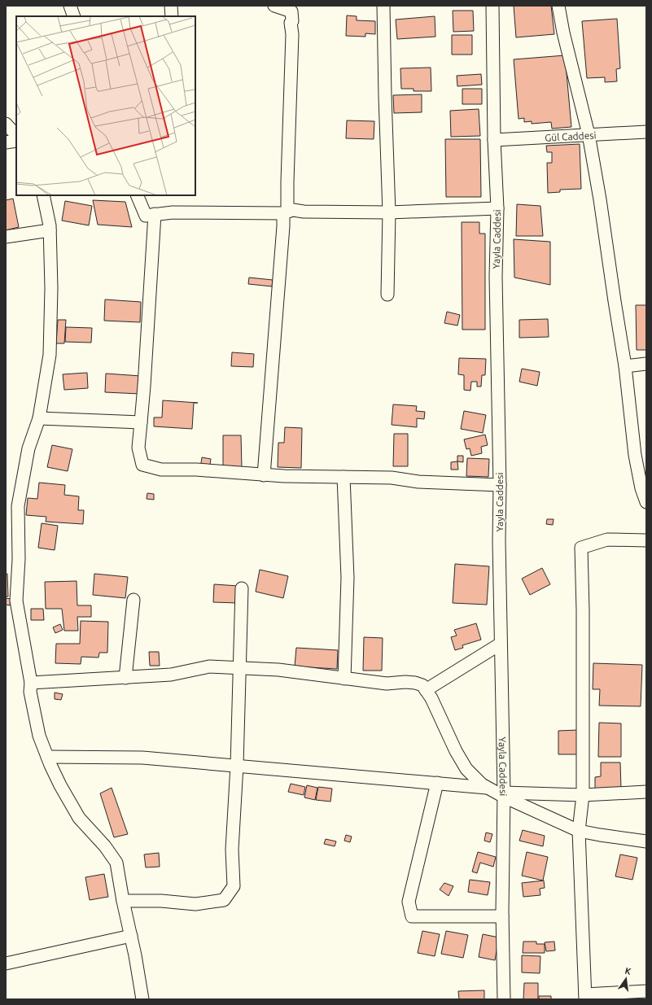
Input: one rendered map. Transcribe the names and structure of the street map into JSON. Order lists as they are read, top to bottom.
{
  "streets": {
    "street": ["Gül Caddesi", "Yayla Caddesi"]
  },
  "crossings": [
    ["Gül Caddesi", "Yayla Caddesi"]
  ],
  "north": "top"
}
